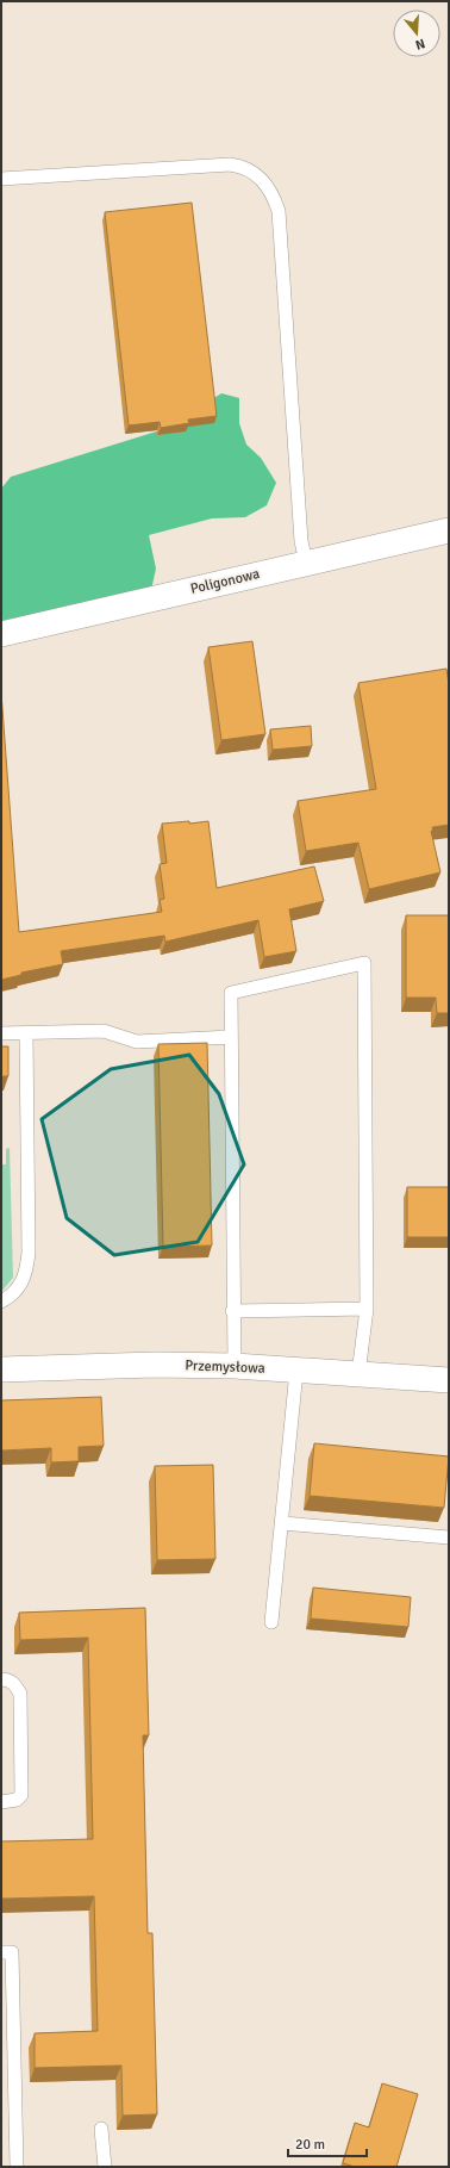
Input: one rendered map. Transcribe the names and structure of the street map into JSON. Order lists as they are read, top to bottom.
{
  "streets": {
    "street": ["Poligonowa", "Przemysłowa"]
  },
  "scale_bar": "20 m",
  "north": "bottom"
}
